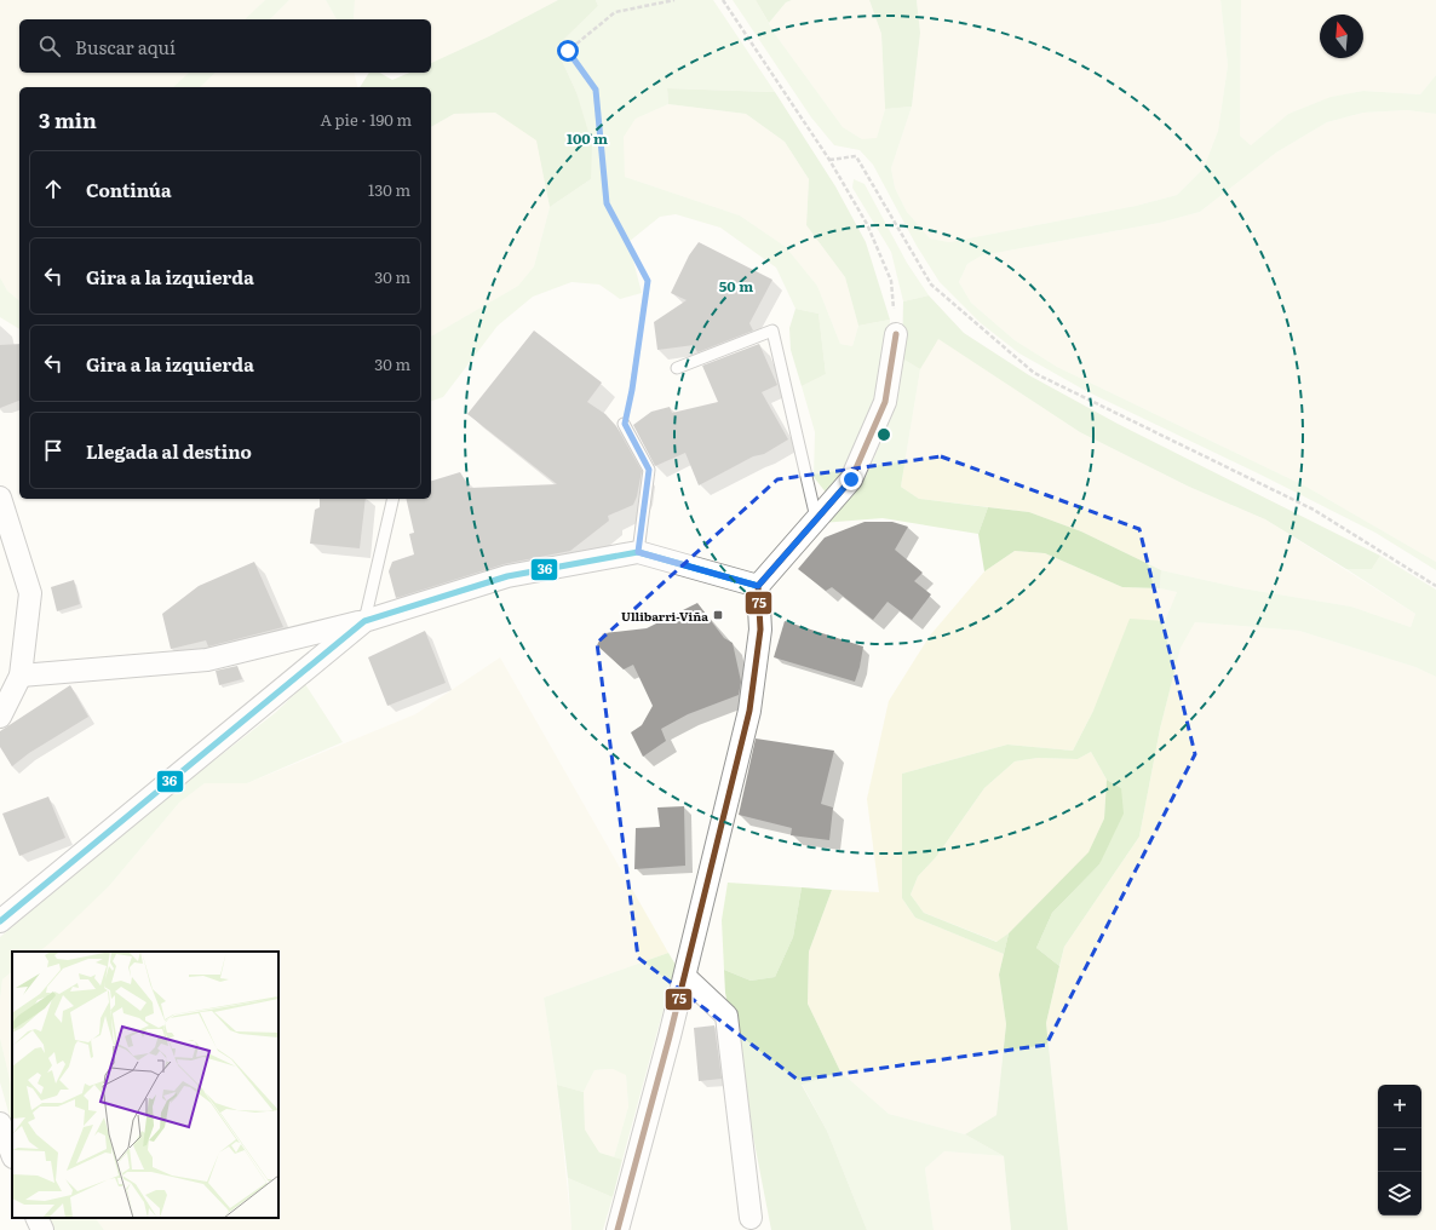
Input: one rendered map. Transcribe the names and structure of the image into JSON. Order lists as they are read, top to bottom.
{
  "places": {
    "transit": ["Ullibarri-Viña"]
  },
  "lines": ["transit line 75", "transit line 36"],
  "north": "top",
  "page": {
    "search": "Buscar aquí",
    "heading": ["3 min", "A pie · 190 m"],
    "list": [
      ["Continúa", "130 m"],
      ["Gira a la izquierda", "30 m"],
      ["Gira a la izquierda", "30 m"],
      "Llegada al destino"
    ],
    "map_buttons": ["+", "−"]
  },
  "rings": ["100 m", "50 m"]
}
